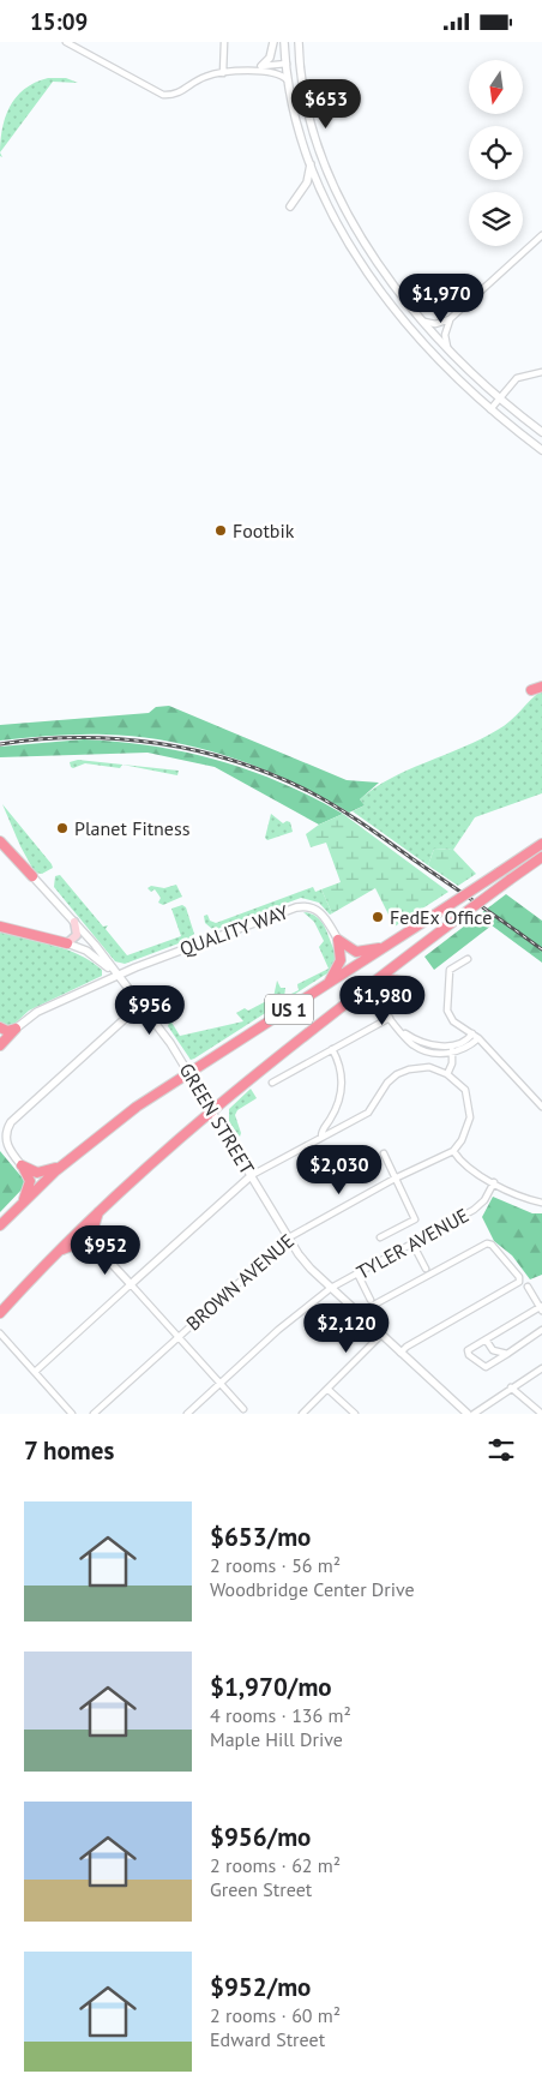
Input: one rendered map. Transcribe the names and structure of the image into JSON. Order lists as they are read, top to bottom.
{
  "streets": {
    "highway": ["US 1"],
    "street": [
      "QUALITY WAY",
      "GREEN STREET",
      "TYLER AVENUE",
      "BROWN AVENUE"
    ]
  },
  "crossings": [
    ["QUALITY WAY", "GREEN STREET"],
    ["US 1", "GREEN STREET"],
    ["GREEN STREET", "TYLER AVENUE"],
    ["GREEN STREET", "BROWN AVENUE"]
  ],
  "places": ["Footbik", "Planet Fitness", "FedEx Office"],
  "north": "bottom",
  "page": {
    "status": "15:09",
    "price": [
      "$653",
      "$1,970",
      "$1,980",
      "$956",
      "$2,030",
      "$952",
      "$2,120"
    ],
    "heading": "7 homes",
    "list": [
      {
        "name": "$653/mo",
        "note": "2 rooms · 56 m² · Woodbridge Center Drive"
      },
      {
        "name": "$1,970/mo",
        "note": "4 rooms · 136 m² · Maple Hill Drive"
      },
      {
        "name": "$956/mo",
        "note": "2 rooms · 62 m² · Green Street"
      },
      {
        "name": "$952/mo",
        "note": "2 rooms · 60 m² · Edward Street"
      }
    ]
  }
}
